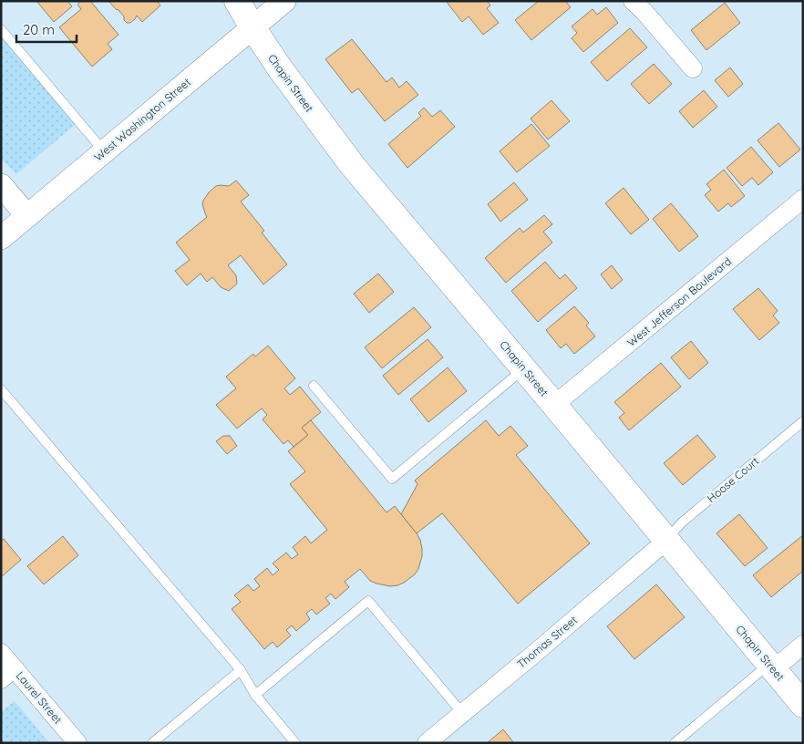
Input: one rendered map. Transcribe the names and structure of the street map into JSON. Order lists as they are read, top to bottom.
{
  "streets": {
    "main road": ["Chapin Street"],
    "street": [
      "West Washington Street",
      "West Jefferson Boulevard",
      "Thomas Street",
      "Laurel Street"
    ],
    "lane": ["Hoose Court"]
  },
  "crossings": [
    ["Chapin Street", "West Washington Street"],
    ["Chapin Street", "West Jefferson Boulevard"],
    ["Chapin Street", "Hoose Court"],
    ["Chapin Street", "Thomas Street"],
    ["Hoose Court", "Thomas Street"]
  ],
  "scale_bar": "20 m"
}
